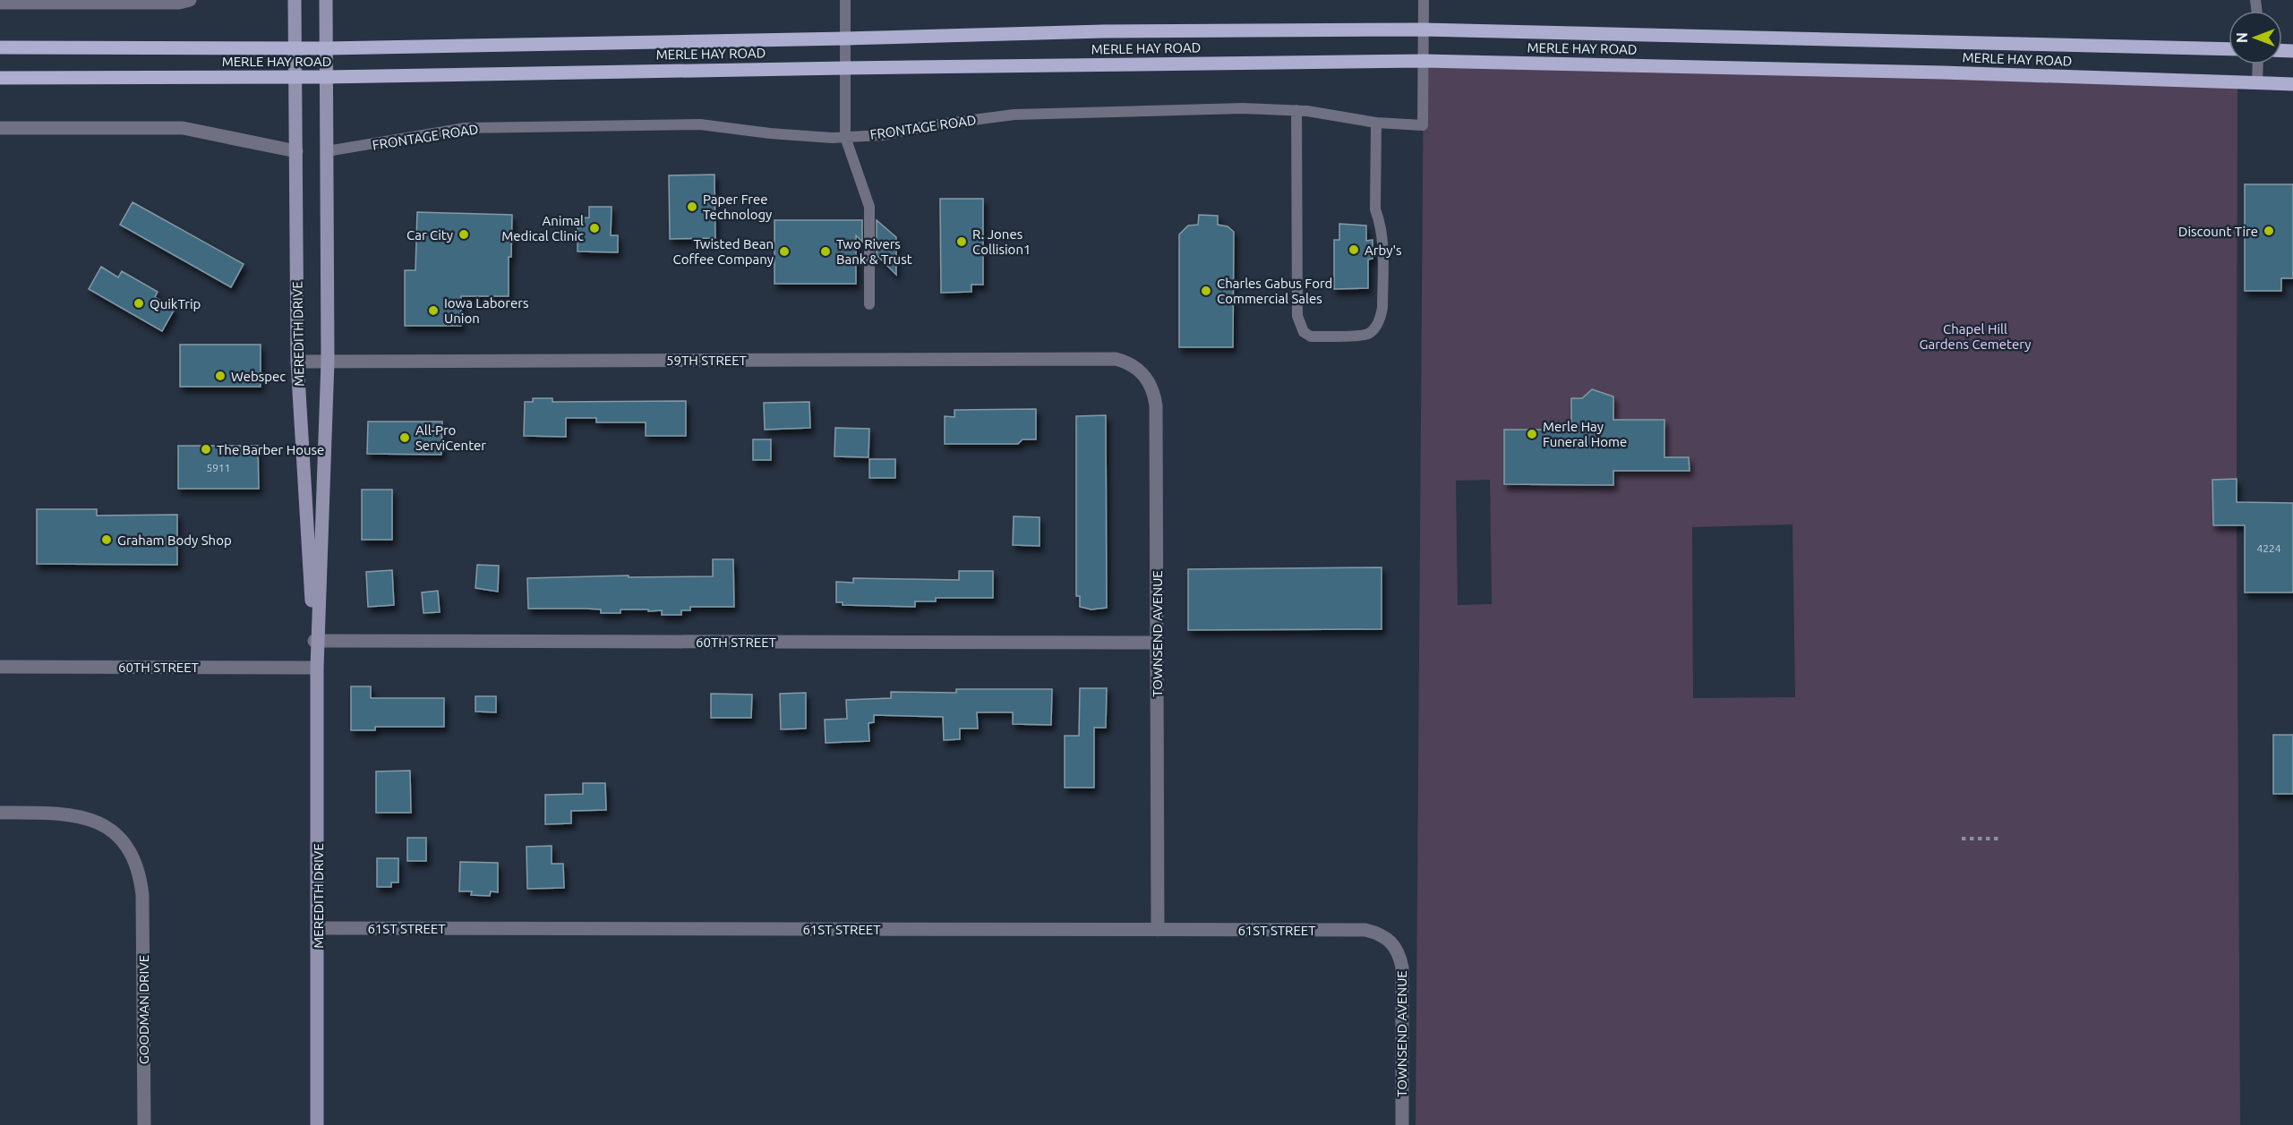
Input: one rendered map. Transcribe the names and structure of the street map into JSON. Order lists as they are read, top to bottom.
{
  "streets": {
    "main road": ["MERLE HAY ROAD", "MEREDITH DRIVE"],
    "street": [
      "59TH STREET",
      "TOWNSEND AVENUE",
      "60TH STREET",
      "61ST STREET",
      "GOODMAN DRIVE"
    ],
    "lane": ["FRONTAGE ROAD"]
  },
  "crossings": [
    ["MERLE HAY ROAD", "FRONTAGE ROAD"],
    ["MERLE HAY ROAD", "MEREDITH DRIVE"],
    ["FRONTAGE ROAD", "MEREDITH DRIVE"],
    ["MEREDITH DRIVE", "59TH STREET"],
    ["MEREDITH DRIVE", "60TH STREET"],
    ["MEREDITH DRIVE", "61ST STREET"],
    ["59TH STREET", "TOWNSEND AVENUE"],
    ["TOWNSEND AVENUE", "60TH STREET"],
    ["TOWNSEND AVENUE", "61ST STREET"]
  ],
  "parks": ["Chapel Hill Gardens Cemetery"],
  "places": [
    "Paper Free Technology",
    "Animal Medical Clinic",
    "Discount Tire",
    "Car City",
    "R. Jones Collision1",
    "Arby's",
    "Twisted Bean Coffee Company",
    "Two Rivers Bank & Trust",
    "Charles Gabus Ford Commercial Sales",
    "QuikTrip",
    "Iowa Laborers Union",
    "Webspec",
    "Merle Hay Funeral Home",
    "All-Pro ServiCenter",
    "The Barber House",
    "Graham Body Shop"
  ],
  "house_numbers": ["5911", "4224"],
  "north": "left"
}
